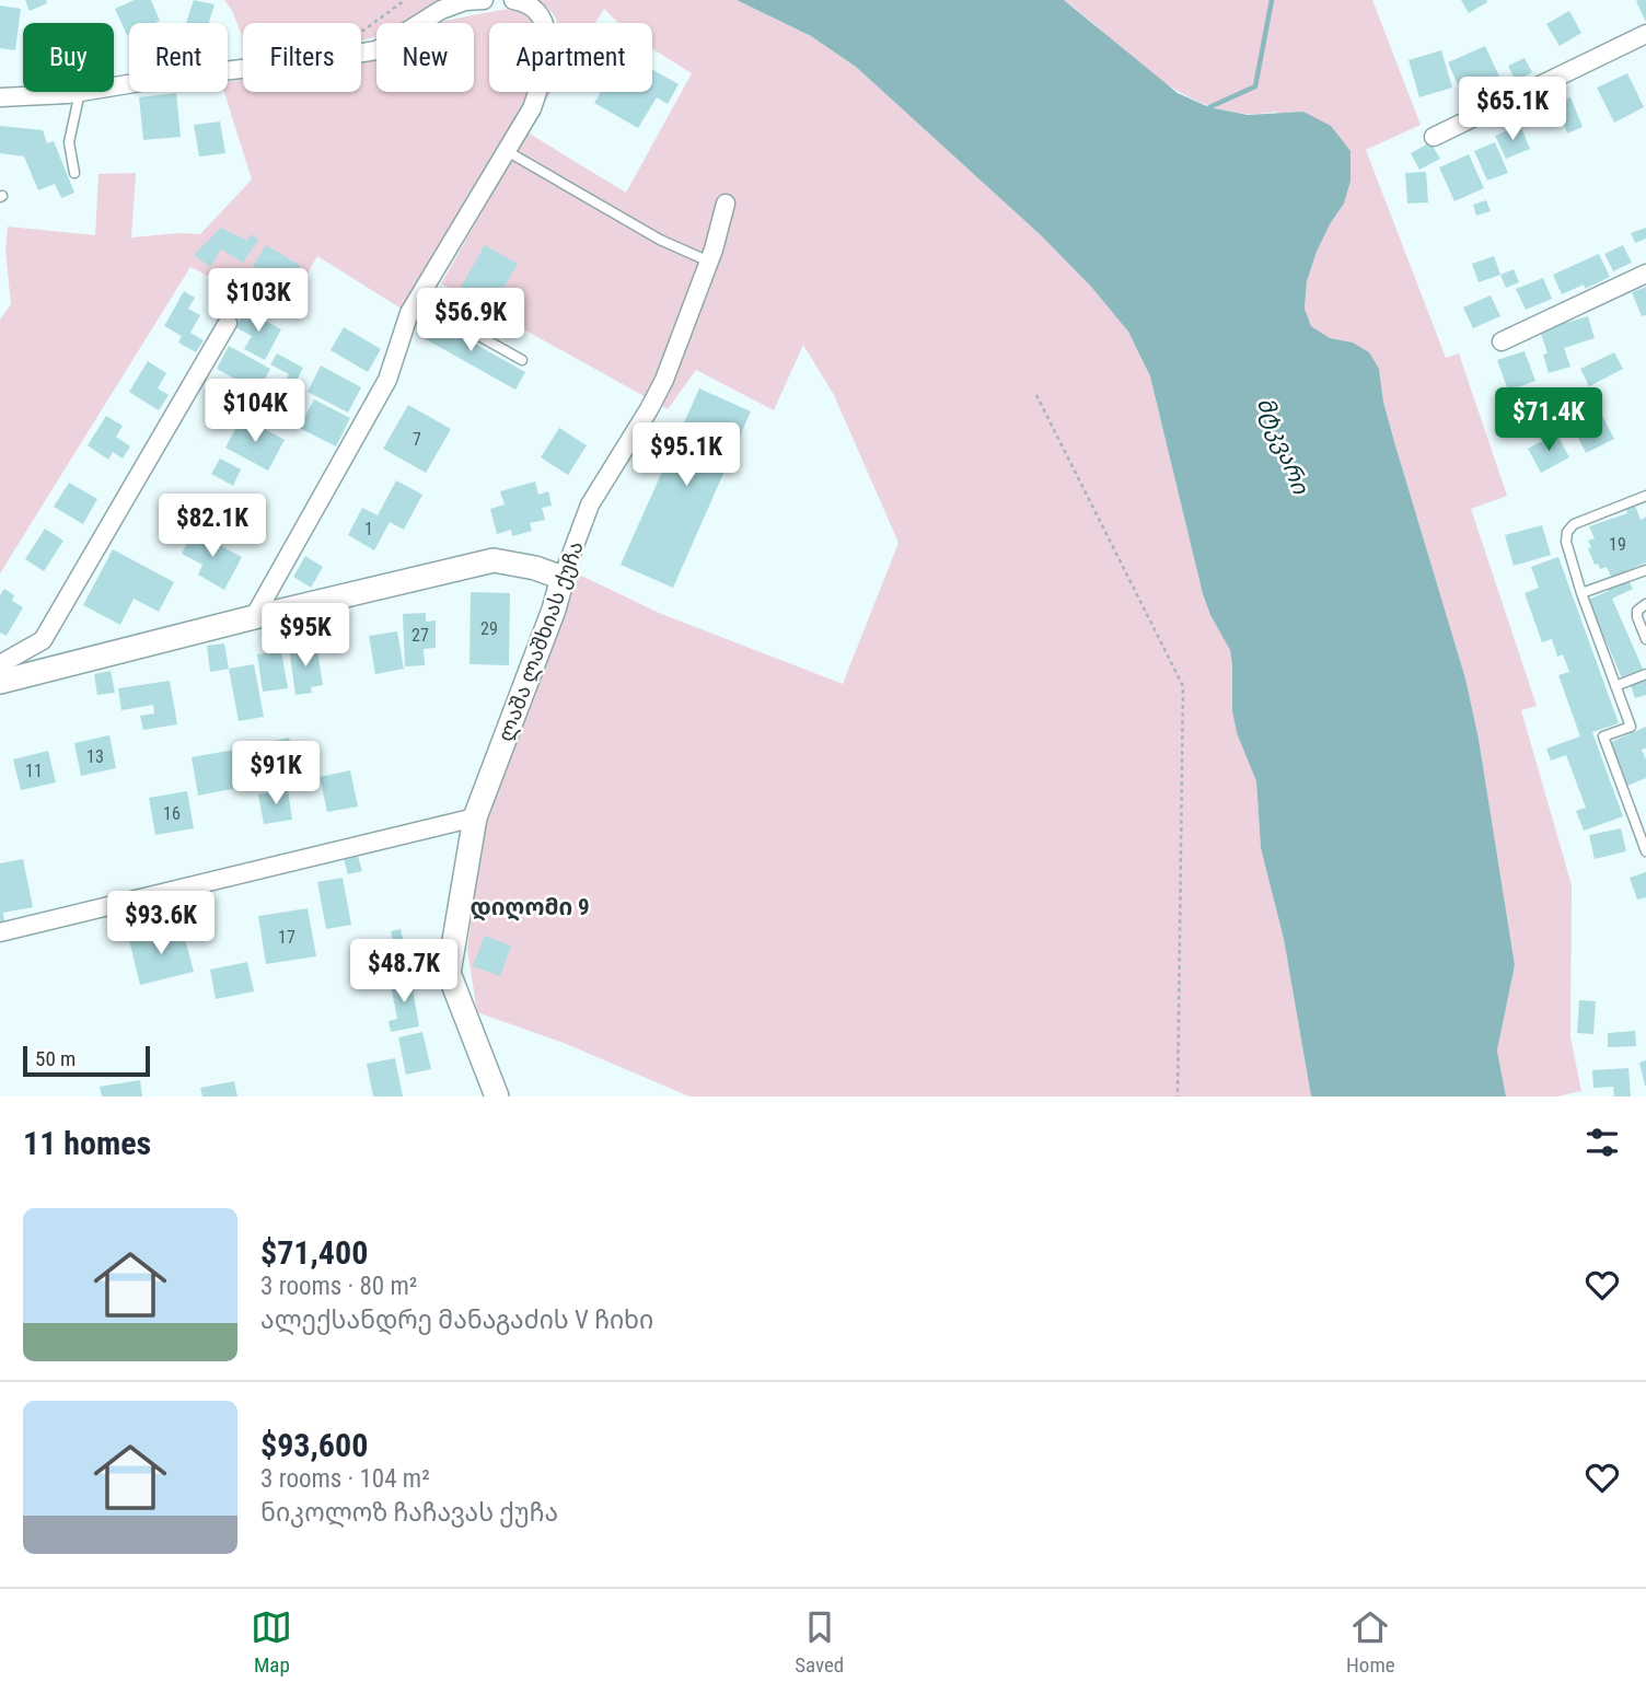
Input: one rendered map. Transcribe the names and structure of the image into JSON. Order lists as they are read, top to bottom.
{
  "streets": {
    "street": ["ლაშა ლაშხიას ქუჩა"]
  },
  "districts": ["დიღომი 9"],
  "water": ["მტკვარი"],
  "house_numbers": [
    "7",
    "1",
    "19",
    "29",
    "27",
    "13",
    "11",
    "16",
    "17"
  ],
  "scale_bar": "50 m",
  "page": {
    "chip": [
      "Buy",
      "Rent",
      "Filters",
      "New",
      "Apartment"
    ],
    "price": [
      "$65.1K",
      "$103K",
      "$56.9K",
      "$104K",
      "$71.4K",
      "$95.1K",
      "$82.1K",
      "$95K",
      "$91K",
      "$93.6K",
      "$48.7K"
    ],
    "scale": "50 m",
    "heading": "11 homes",
    "list": [
      {
        "name": "$71,400",
        "note": "3 rooms · 80 m² · ალექსანდრე მანაგაძის V ჩიხი"
      },
      {
        "name": "$93,600",
        "note": "3 rooms · 104 m² · ნიკოლოზ ჩაჩავას ქუჩა"
      }
    ],
    "tabs": ["Map", "Saved", "Home"]
  }
}
